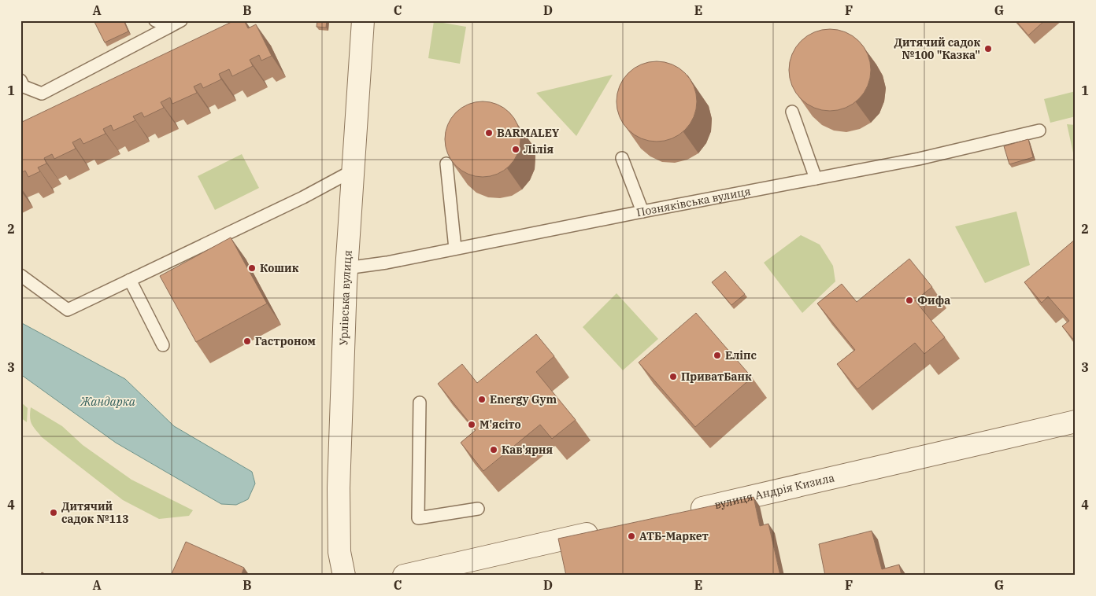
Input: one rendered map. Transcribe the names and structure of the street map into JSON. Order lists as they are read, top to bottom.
{
  "streets": {
    "street": ["Урлівська вулиця", "вулиця Андрія Кизила"],
    "lane": ["Позняківська вулиця"]
  },
  "crossings": [
    ["Позняківська вулиця", "Урлівська вулиця"]
  ],
  "water": ["Жандарка"],
  "places": [
    "Дитячий садок №100 \"Казка\"",
    "BARMALEY",
    "Лілія",
    "Кошик",
    "Фифа",
    "Гастроном",
    "Еліпс",
    "ПриватБанк",
    "Energy Gym",
    "М'ясіто",
    "Кав'ярня",
    "Дитячий садок №113",
    "АТБ-Маркет"
  ],
  "grid": {
    "columns": [
      "A",
      "B",
      "C",
      "D",
      "E",
      "F",
      "G"
    ],
    "rows": [
      "1",
      "2",
      "3",
      "4"
    ]
  }
}
